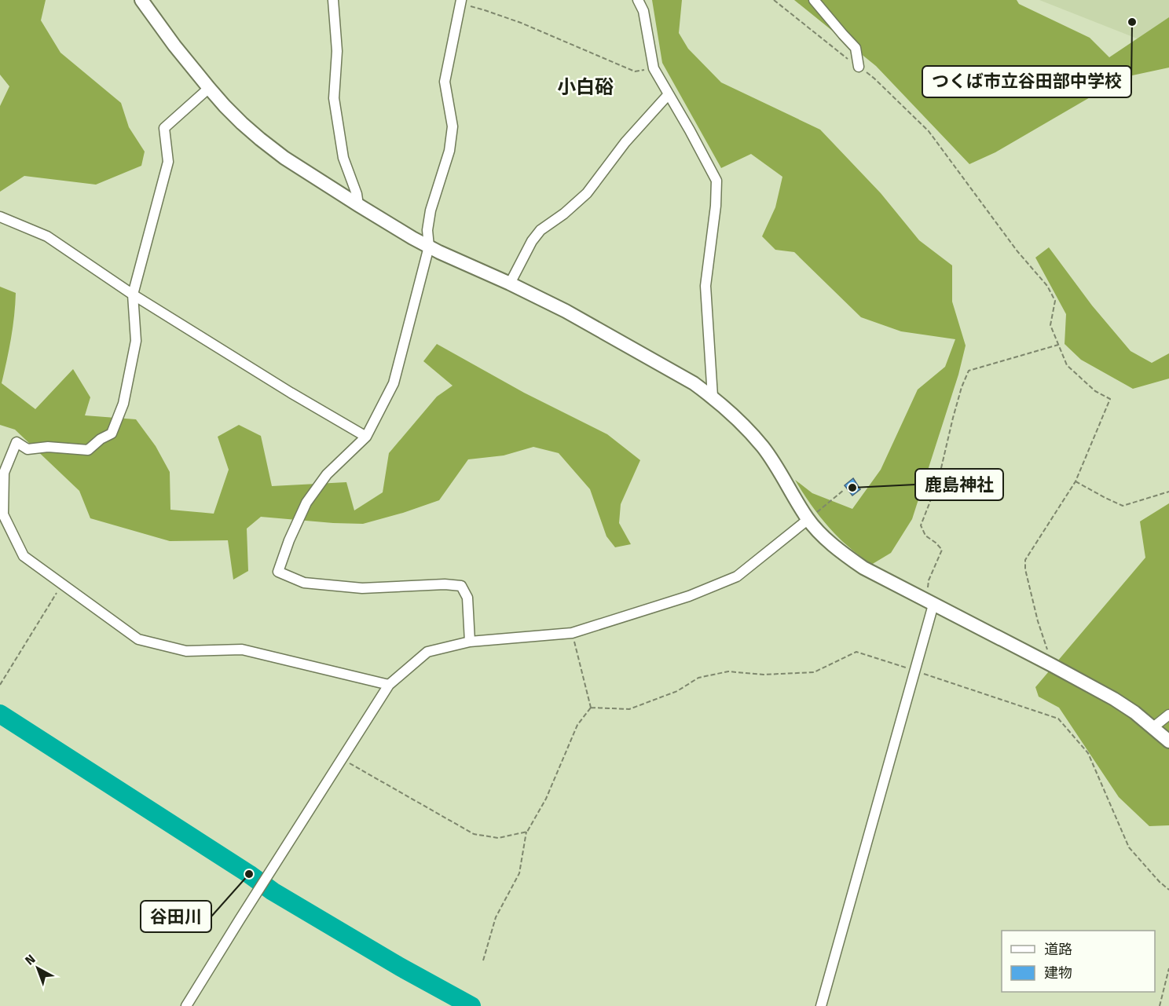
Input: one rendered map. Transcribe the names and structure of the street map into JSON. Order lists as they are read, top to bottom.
{
  "districts": ["小白硲"],
  "places": ["つくば市立谷田部中学校", "鹿島神社", "谷田川"],
  "legend": ["道路", "建物"],
  "north": "top left"
}
